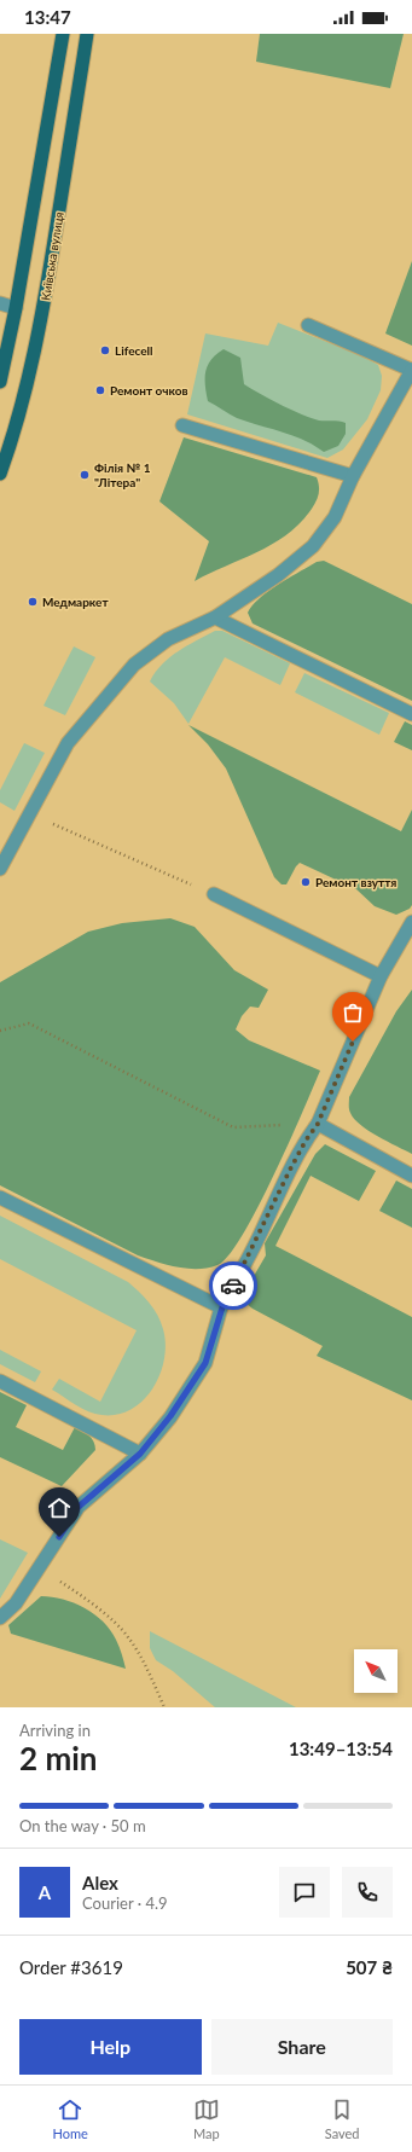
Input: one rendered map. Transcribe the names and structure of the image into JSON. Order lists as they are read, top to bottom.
{
  "streets": {
    "main road": ["Київська вулиця"]
  },
  "places": [
    "Lifecell",
    "Ремонт очков",
    "Філія № 1 \"Літера\"",
    "Медмаркет",
    "Ремонт взуття"
  ],
  "north": "top left",
  "page": {
    "status": "13:47",
    "heading": ["2 min", "Arriving in", "13:49–13:54"],
    "panel": [
      "Alex",
      "Courier · 4.9",
      "Order #3619",
      "507 ₴"
    ],
    "bar": "On the way · 50 m",
    "round": "A",
    "buttons": ["Help", "Share"],
    "tabs": ["Home", "Map", "Saved"]
  }
}
